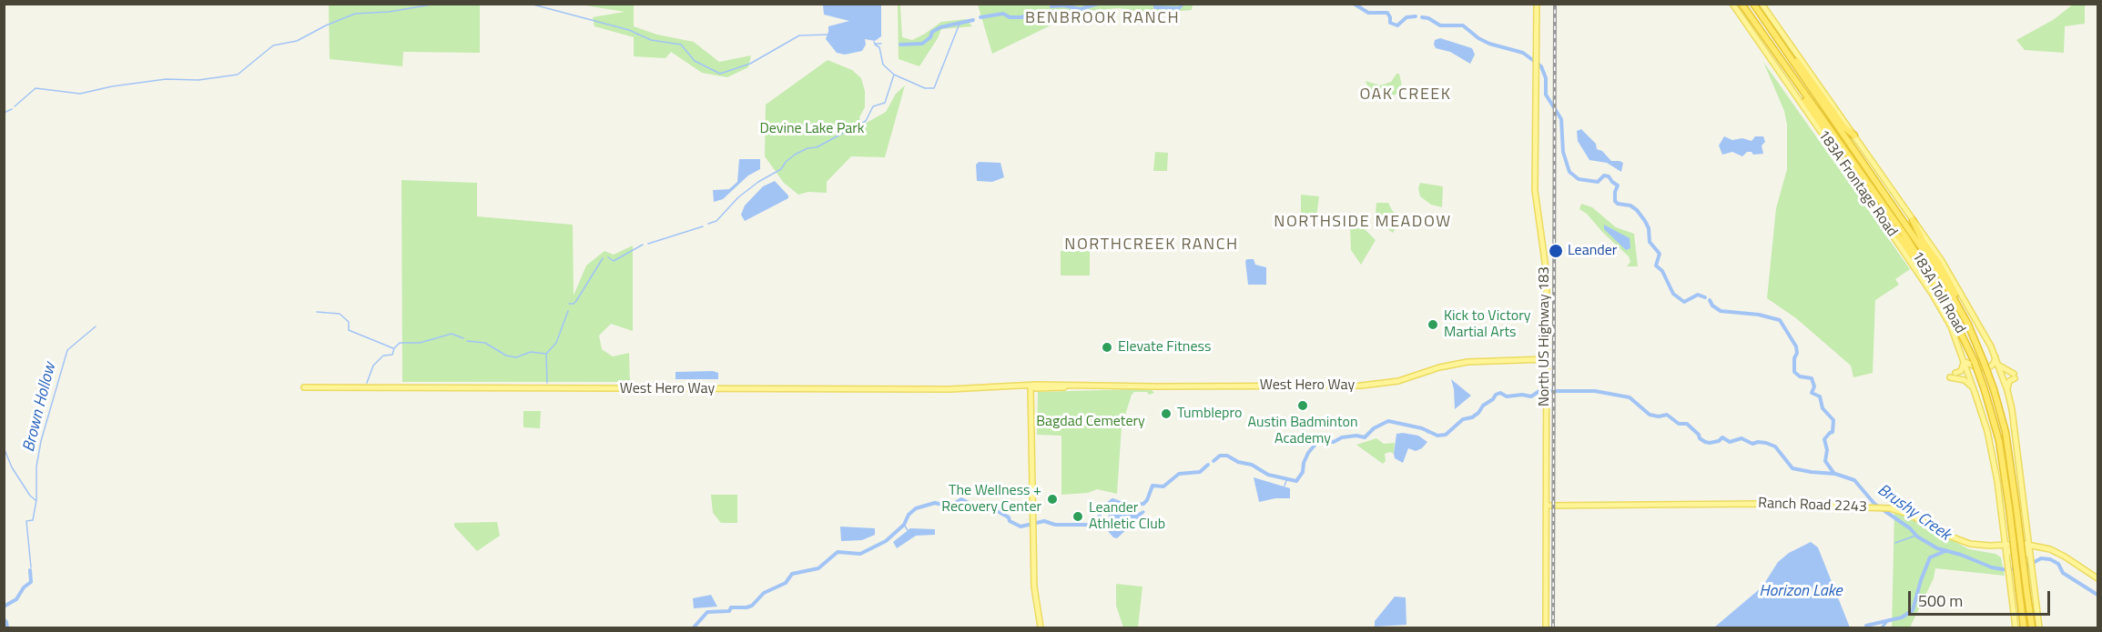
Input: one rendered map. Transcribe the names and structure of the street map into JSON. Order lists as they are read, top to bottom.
{
  "streets": {
    "highway": ["183A Toll Road"],
    "main road": [
      "183A Frontage Road",
      "North US Highway 183",
      "West Hero Way",
      "Ranch Road 2243"
    ]
  },
  "crossings": [
    ["183A Frontage Road", "Ranch Road 2243"],
    ["North US Highway 183", "West Hero Way"],
    ["North US Highway 183", "Ranch Road 2243"]
  ],
  "districts": [
    "BENBROOK RANCH",
    "OAK CREEK",
    "NORTHSIDE MEADOW",
    "NORTHCREEK RANCH"
  ],
  "water": ["Brown Hollow", "Brushy Creek", "Horizon Lake"],
  "parks": ["Devine Lake Park", "Bagdad Cemetery"],
  "places": [
    "Leander",
    "Kick to Victory Martial Arts",
    "Elevate Fitness",
    "Austin Badminton Academy",
    "Tumblepro",
    "The Wellness + Recovery Center",
    "Leander Athletic Club"
  ],
  "scale_bar": "500 m"
}
